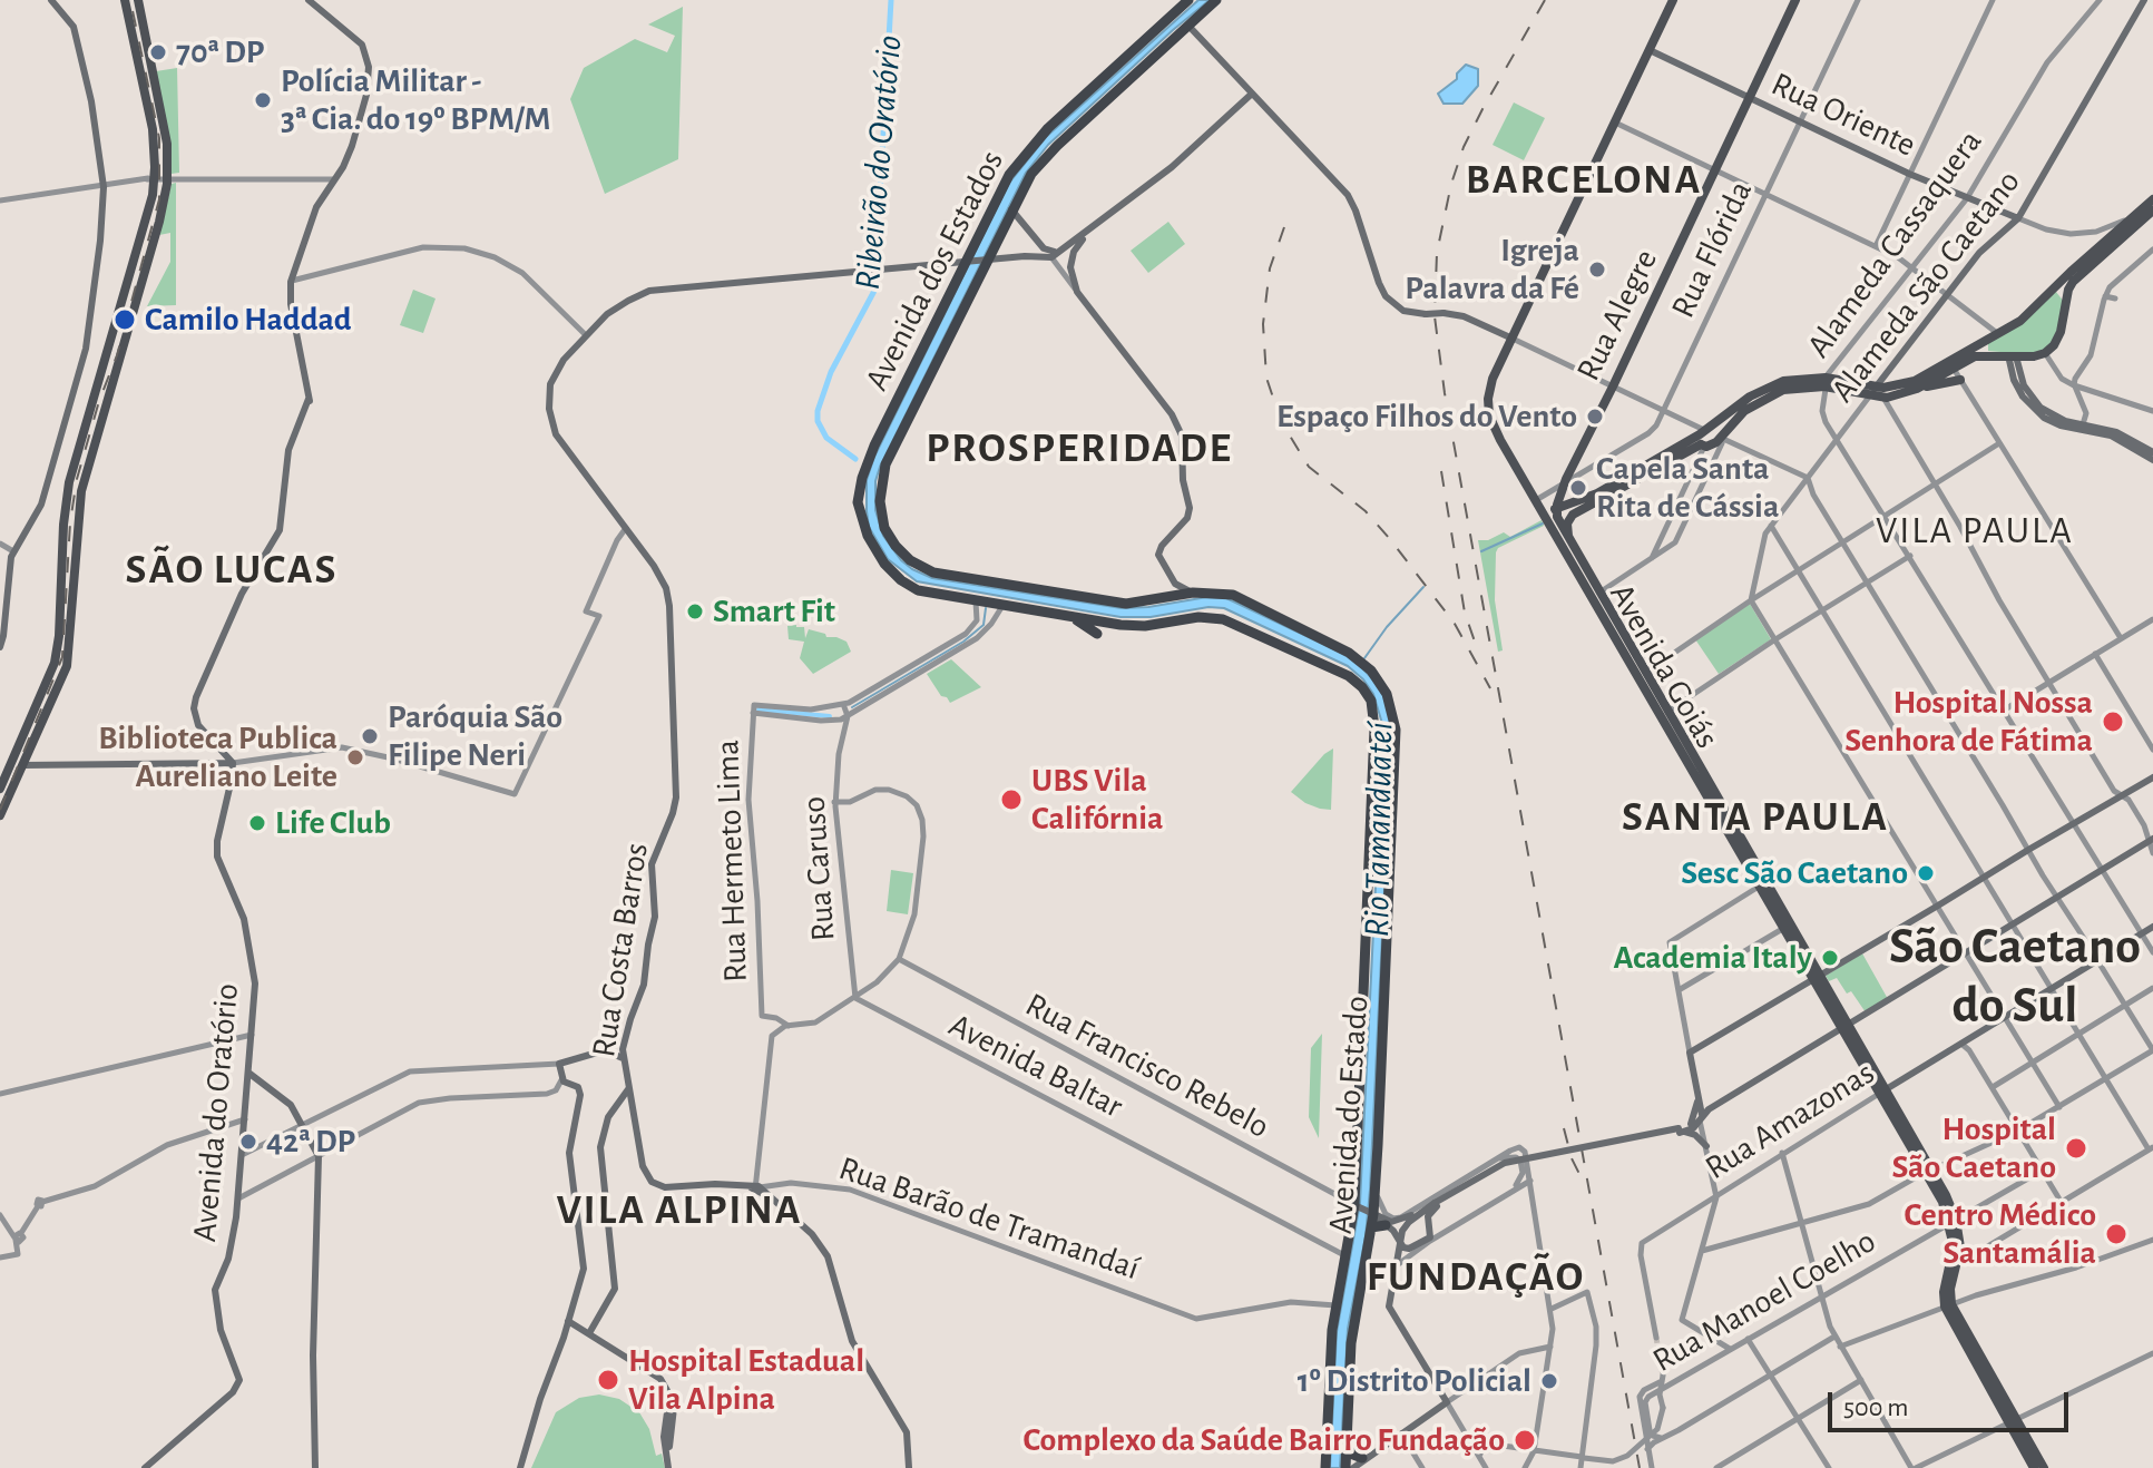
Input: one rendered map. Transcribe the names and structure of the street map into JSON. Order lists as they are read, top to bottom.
{
  "streets": {
    "highway": ["Avenida dos Estados", "Avenida do Estado"],
    "main road": [
      "Rua Oriente",
      "Alameda São Caetano",
      "Rua Alegre",
      "Avenida Goiás",
      "Rua Costa Barros",
      "Rua Francisco Rebelo",
      "Avenida do Oratório",
      "Rua Amazonas"
    ],
    "street": [
      "Alameda Cassaquera",
      "Rua Flórida",
      "Rua Hermeto Lima",
      "Rua Caruso",
      "Avenida Baltar",
      "Rua Barão de Tramandaí",
      "Rua Manoel Coelho"
    ]
  },
  "crossings": [
    ["Rua Oriente", "Alameda Cassaquera"],
    ["Rua Oriente", "Rua Flórida"],
    ["Rua Oriente", "Alameda São Caetano"],
    ["Rua Oriente", "Rua Alegre"],
    ["Rua Oriente", "Avenida Goiás"],
    ["Rua Flórida", "Rua Alegre"],
    ["Rua Flórida", "Avenida Goiás"],
    ["Avenida dos Estados", "Rua Costa Barros"],
    ["Avenida dos Estados", "Avenida do Estado"],
    ["Rua Alegre", "Avenida Goiás"],
    ["Avenida Goiás", "Rua Amazonas"],
    ["Avenida Goiás", "Rua Manoel Coelho"],
    ["Rua Caruso", "Avenida Baltar"],
    ["Rua Costa Barros", "Rua Barão de Tramandaí"],
    ["Rua Francisco Rebelo", "Avenida do Estado"]
  ],
  "districts": [
    "BARCELONA",
    "PROSPERIDADE",
    "VILA PAULA",
    "SÃO LUCAS",
    "SANTA PAULA",
    "São Caetano do Sul",
    "VILA ALPINA",
    "FUNDAÇÃO"
  ],
  "water": ["Ribeirão do Oratório", "Rio Tamanduateí"],
  "places": [
    "70ª DP",
    "Polícia Militar - 3ª Cia. do 19º BPM/M",
    "Igreja Palavra da Fé",
    "Camilo Haddad",
    "Espaço Filhos do Vento",
    "Capela Santa Rita de Cássia",
    "Smart Fit",
    "Hospital Nossa Senhora de Fátima",
    "Paróquia São Filipe Neri",
    "Biblioteca Publica Aureliano Leite",
    "UBS Vila Califórnia",
    "Life Club",
    "Sesc São Caetano",
    "Academia Italy",
    "42ª DP",
    "Hospital São Caetano",
    "Centro Médico Santamália",
    "Hospital Estadual Vila Alpina",
    "1º Distrito Policial",
    "Complexo da Saúde Bairro Fundação"
  ],
  "scale_bar": "500 m"
}
